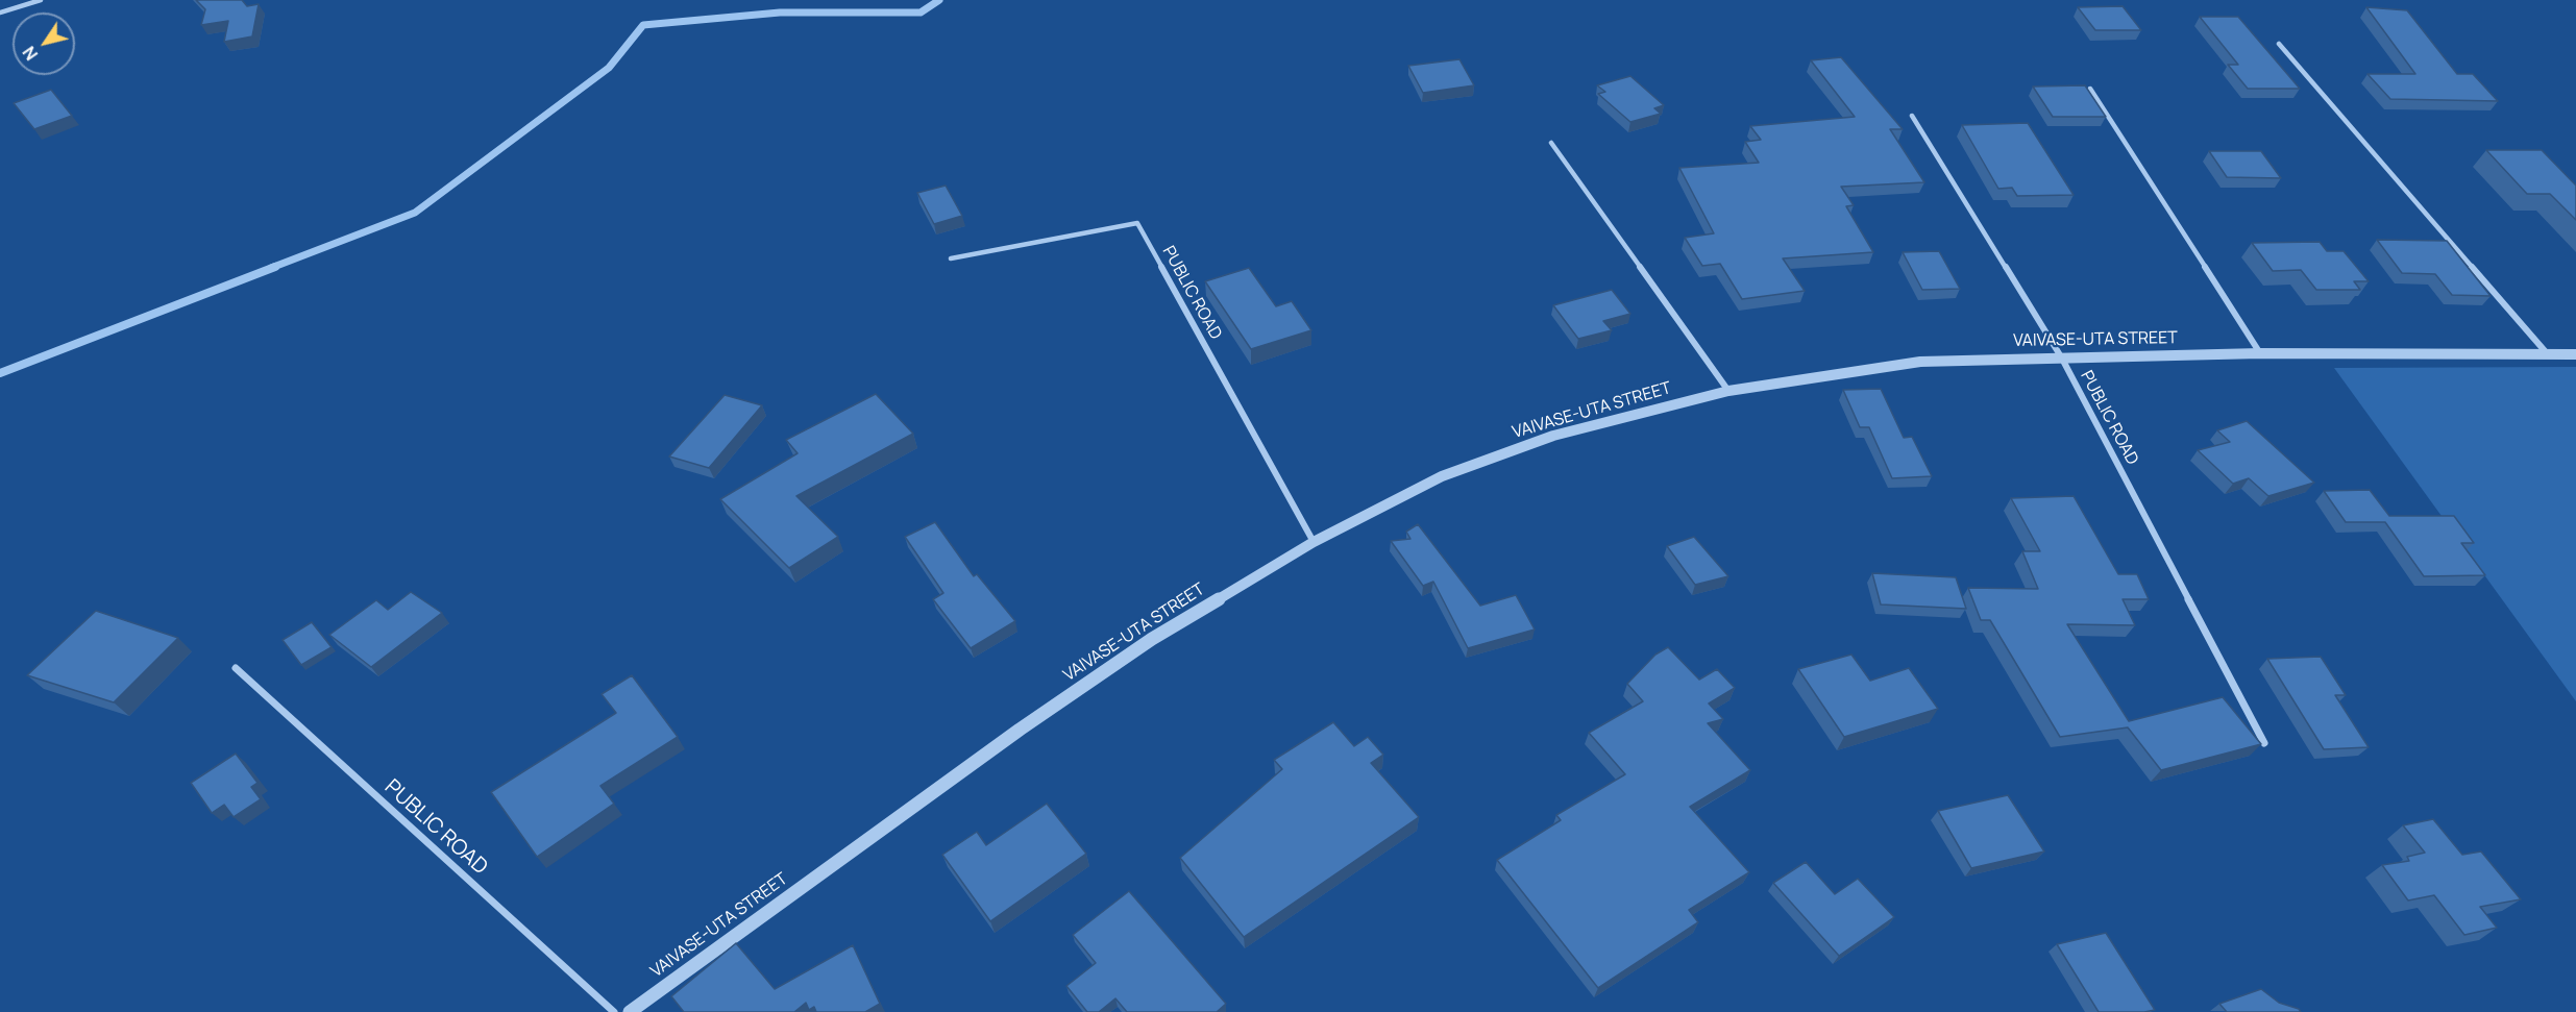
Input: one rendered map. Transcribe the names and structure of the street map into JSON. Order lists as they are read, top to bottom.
{
  "streets": {
    "street": ["PUBLIC ROAD", "VAIVASE-UTA STREET"]
  },
  "crossings": [
    ["PUBLIC ROAD", "VAIVASE-UTA STREET"]
  ],
  "north": "bottom left"
}
